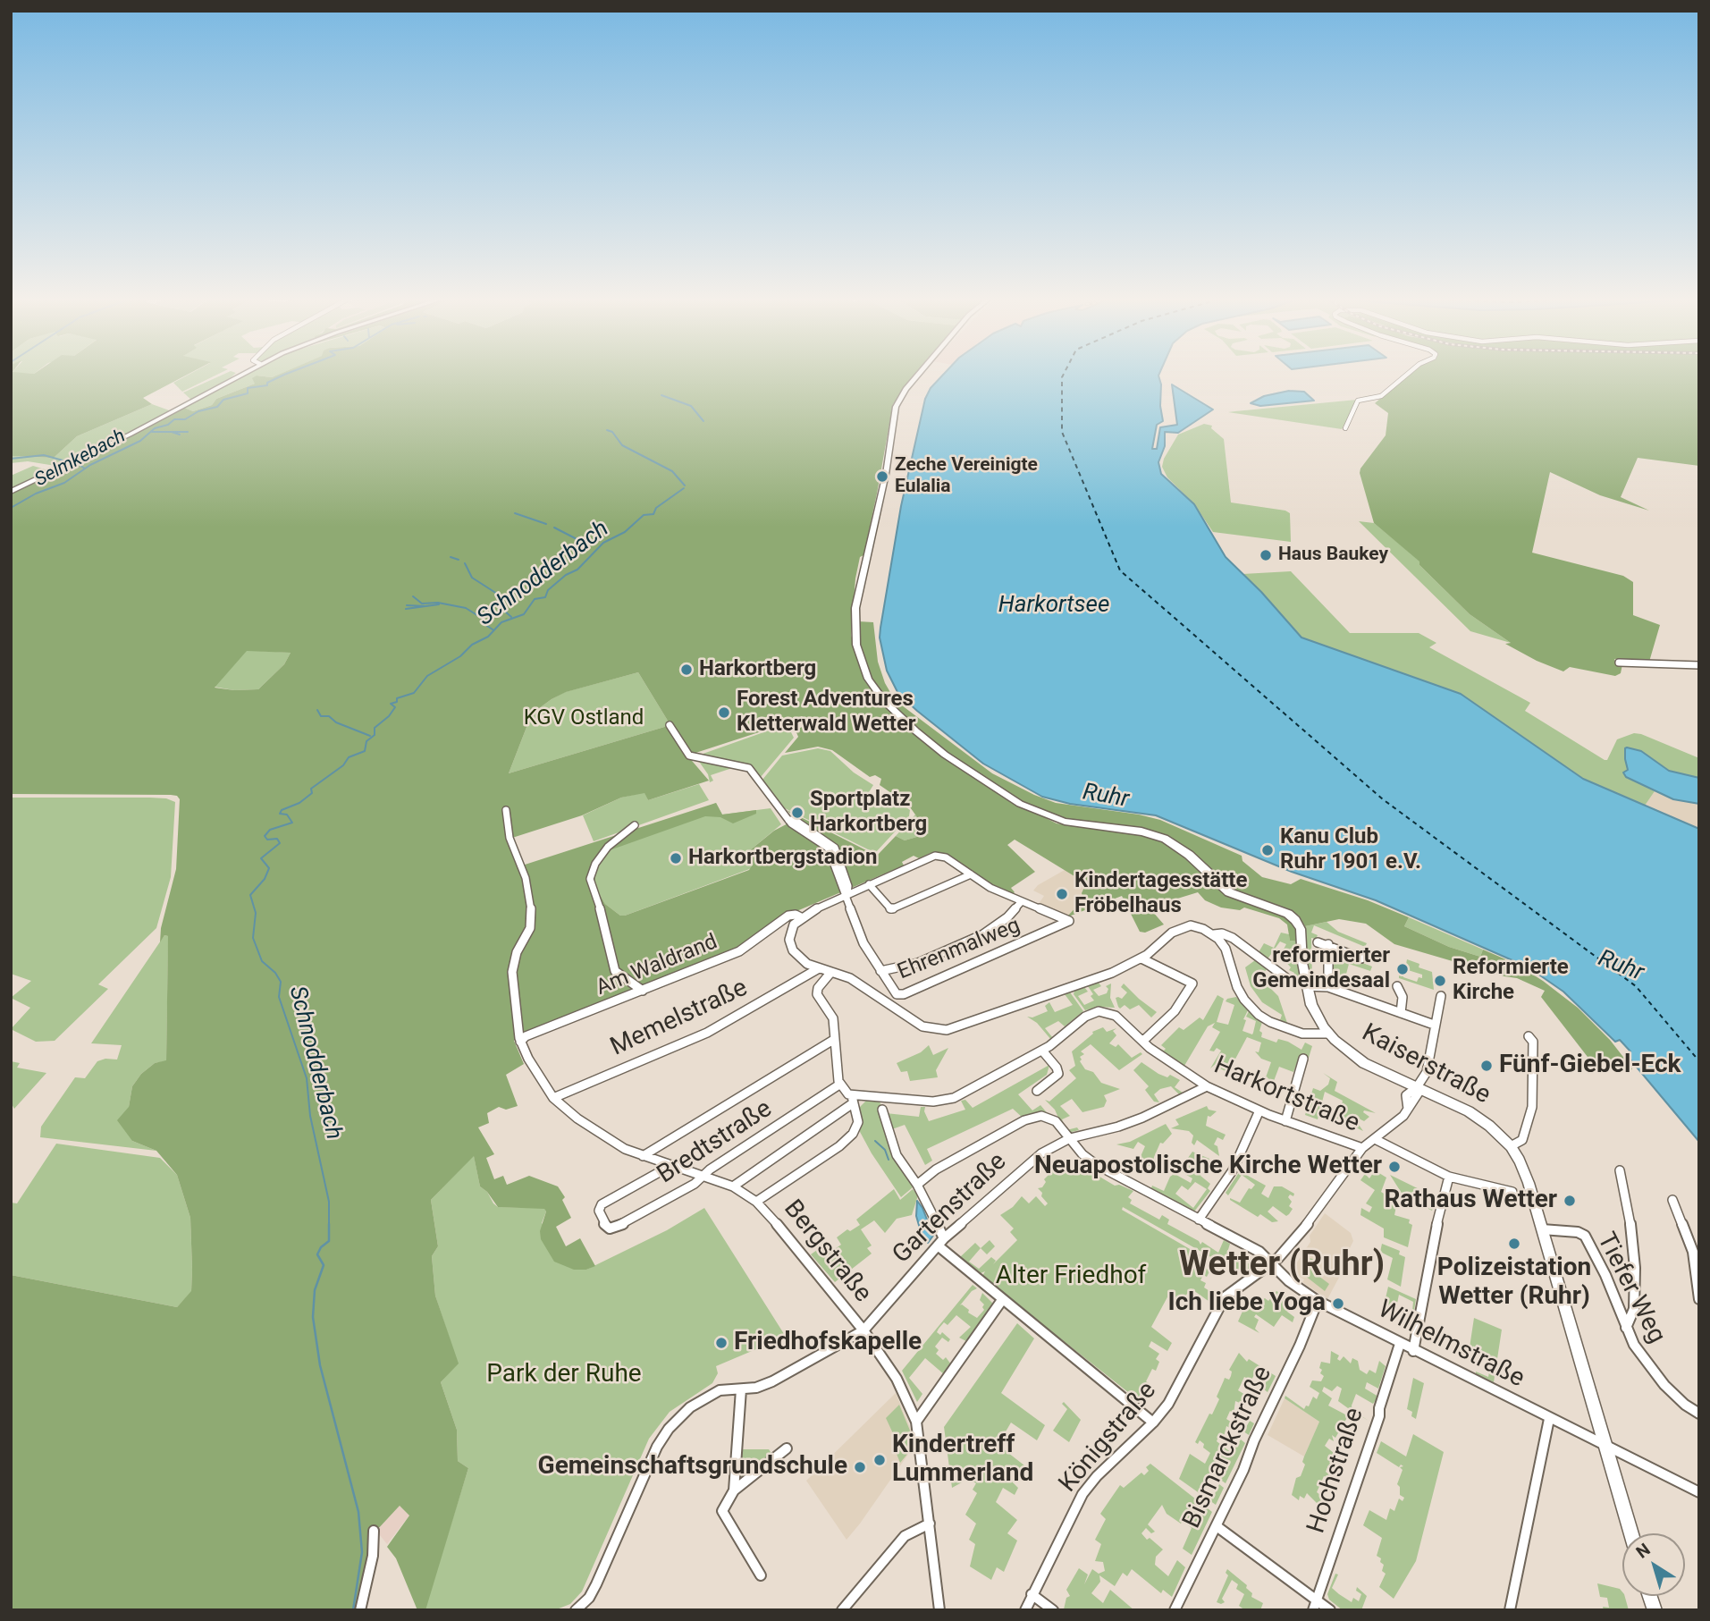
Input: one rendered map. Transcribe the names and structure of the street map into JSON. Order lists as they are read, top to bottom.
{
  "streets": {
    "main road": ["Kaiserstraße"],
    "street": [
      "Ehrenmalweg",
      "Am Waldrand",
      "Memelstraße",
      "Harkortstraße",
      "Bredtstraße",
      "Gartenstraße",
      "Bergstraße",
      "Tiefer Weg",
      "Wilhelmstraße",
      "Königstraße",
      "Bismarckstraße",
      "Hochstraße"
    ]
  },
  "crossings": [
    ["Ehrenmalweg", "Am Waldrand"],
    ["Am Waldrand", "Bergstraße"],
    ["Memelstraße", "Bergstraße"],
    ["Kaiserstraße", "Tiefer Weg"],
    ["Kaiserstraße", "Wilhelmstraße"],
    ["Kaiserstraße", "Königstraße"],
    ["Harkortstraße", "Gartenstraße"],
    ["Harkortstraße", "Königstraße"],
    ["Bredtstraße", "Bergstraße"],
    ["Gartenstraße", "Bergstraße"],
    ["Gartenstraße", "Wilhelmstraße"],
    ["Wilhelmstraße", "Königstraße"],
    ["Wilhelmstraße", "Bismarckstraße"],
    ["Wilhelmstraße", "Hochstraße"]
  ],
  "districts": ["Wetter (Ruhr)"],
  "water": [
    "Selmkebach",
    "Schnodderbach",
    "Harkortsee",
    "Ruhr"
  ],
  "parks": ["KGV Ostland", "Alter Friedhof", "Park der Ruhe"],
  "places": [
    "Zeche Vereinigte Eulalia",
    "Haus Baukey",
    "Harkortberg",
    "Forest Adventures Kletterwald Wetter",
    "Sportplatz Harkortberg",
    "Kanu Club Ruhr 1901 e.V.",
    "Harkortbergstadion",
    "Kindertagesstätte Fröbelhaus",
    "reformierter Gemeindesaal",
    "Reformierte Kirche",
    "Fünf-Giebel-Eck",
    "Neuapostolische Kirche Wetter",
    "Rathaus Wetter",
    "Polizeistation Wetter (Ruhr)",
    "Ich liebe Yoga",
    "Friedhofskapelle",
    "Kindertreff Lummerland",
    "Gemeinschaftsgrundschule"
  ],
  "north": "top left"
}
